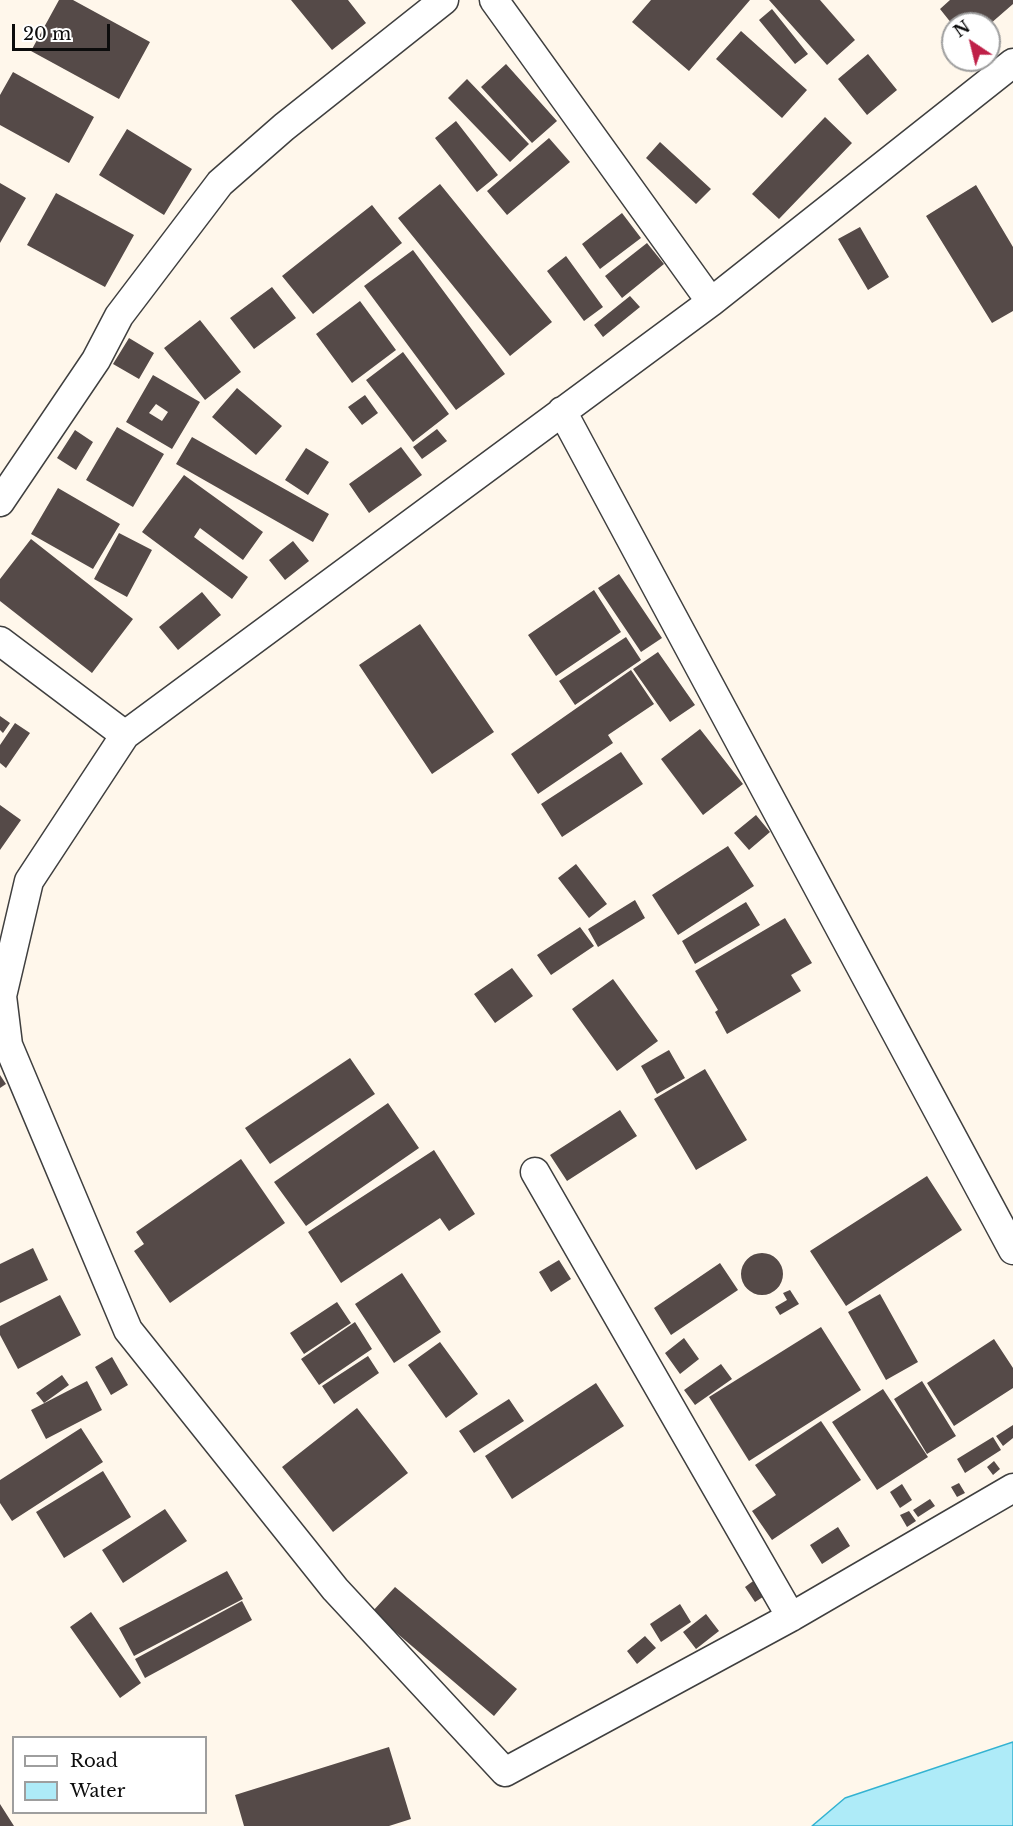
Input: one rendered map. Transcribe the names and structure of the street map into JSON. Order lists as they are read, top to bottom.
{
  "legend": ["Road", "Water"],
  "scale_bar": "20 m",
  "north": "top left"
}
